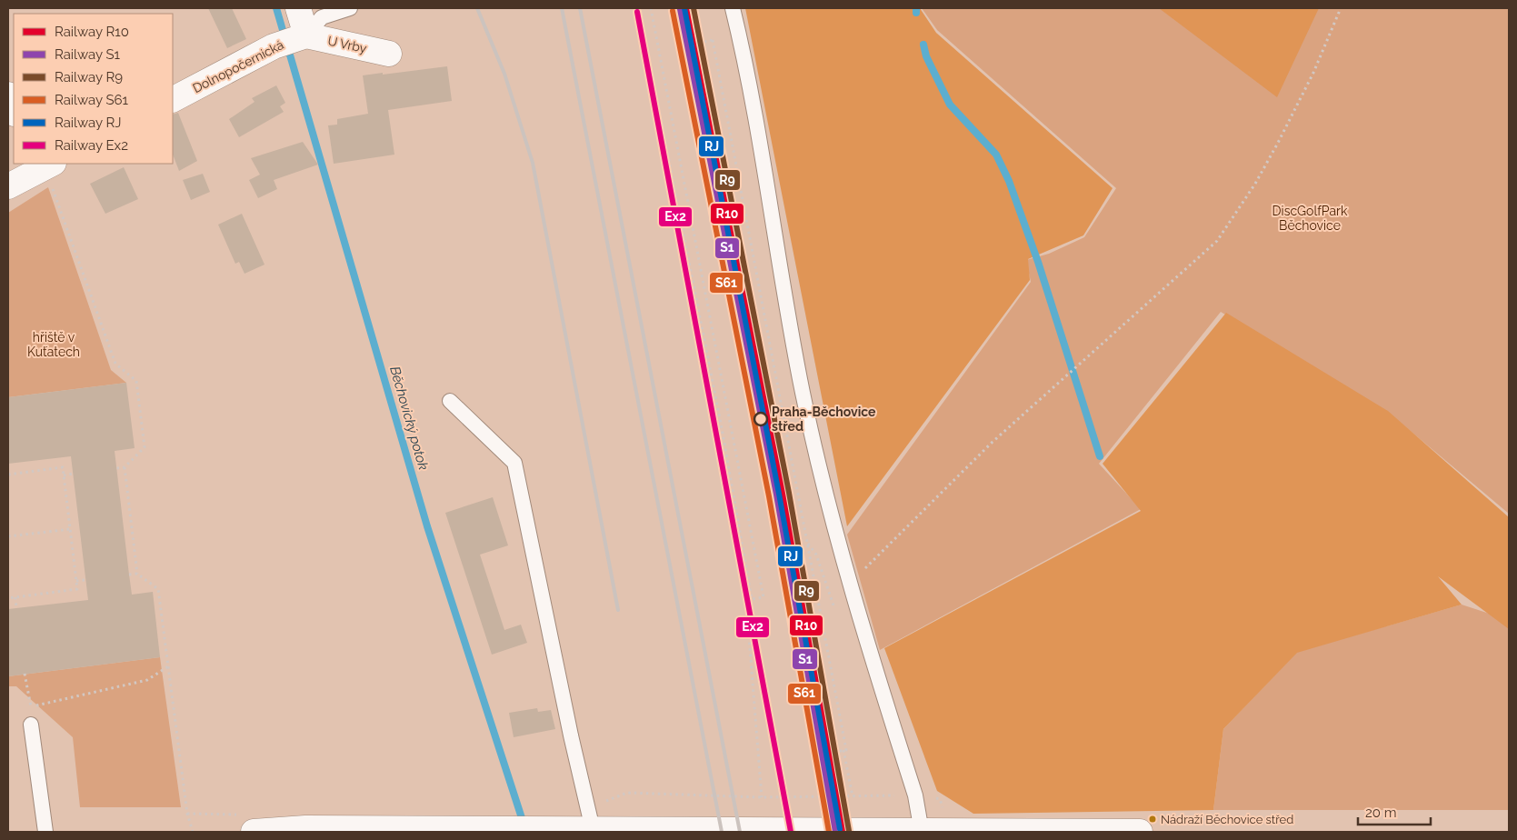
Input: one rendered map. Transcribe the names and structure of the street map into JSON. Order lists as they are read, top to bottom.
{
  "streets": {
    "street": ["U Vrby", "Dolnopočernická"]
  },
  "crossings": [
    ["U Vrby", "Dolnopočernická"]
  ],
  "water": ["Běchovický potok"],
  "parks": ["DiscGolfPark Běchovice", "hřiště v Kuťatech"],
  "places": ["Praha-Běchovice střed", "Nádraží Běchovice střed"],
  "lines": [
    "rail line R10",
    "rail line R9",
    "rail line RJ",
    "rail line S1",
    "rail line S61",
    "rail line Ex2"
  ],
  "legend": [
    "Railway R10",
    "Railway S1",
    "Railway R9",
    "Railway S61",
    "Railway RJ",
    "Railway Ex2"
  ],
  "scale_bar": "20 m"
}
